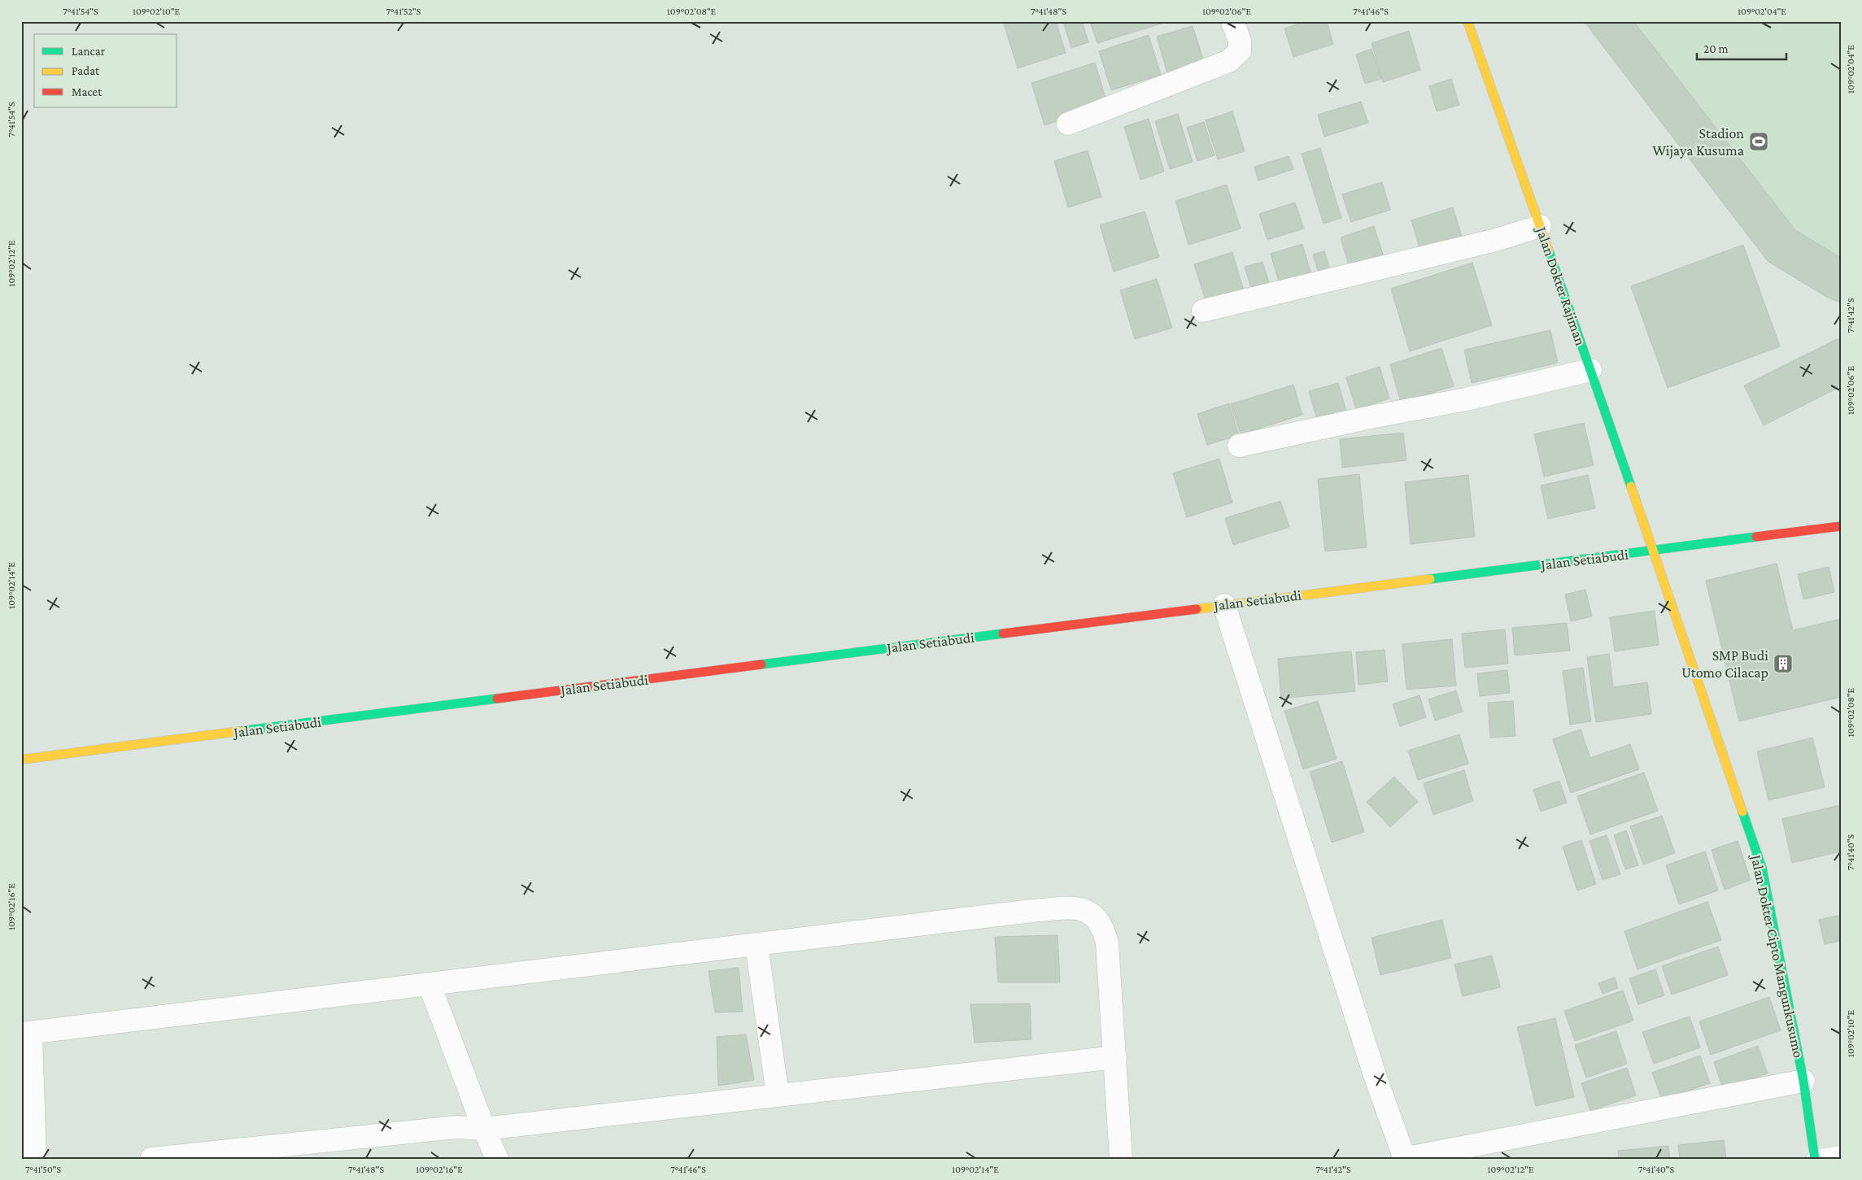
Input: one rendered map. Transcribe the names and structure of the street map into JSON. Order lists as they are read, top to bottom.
{
  "streets": {
    "street": ["Jalan Dokter Rajiman", "Jalan Setiabudi", "Jalan Dokter Cipto Mangunkusumo"]
  },
  "crossings": [
    ["Jalan Dokter Rajiman", "Jalan Setiabudi"],
    ["Jalan Dokter Rajiman", "Jalan Dokter Cipto Mangunkusumo"],
    ["Jalan Setiabudi", "Jalan Dokter Cipto Mangunkusumo"]
  ],
  "places": {
    "sports": ["Stadion Wijaya Kusuma"],
    "building": ["SMP Budi Utomo Cilacap"]
  },
  "legend": ["Lancar", "Padat", "Macet"],
  "scale_bar": "20 m",
  "coordinates": [
    "7°41'54\"S",
    "109°02'10\"E",
    "7°41'52\"S",
    "109°02'08\"E",
    "7°41'48\"S",
    "109°02'06\"E",
    "7°41'46\"S",
    "109°02'04\"E",
    "109°02'12\"E",
    "7°41'42\"S",
    "109°02'14\"E",
    "7°41'40\"S",
    "109°02'16\"E",
    "7°41'50\"S"
  ]
}
